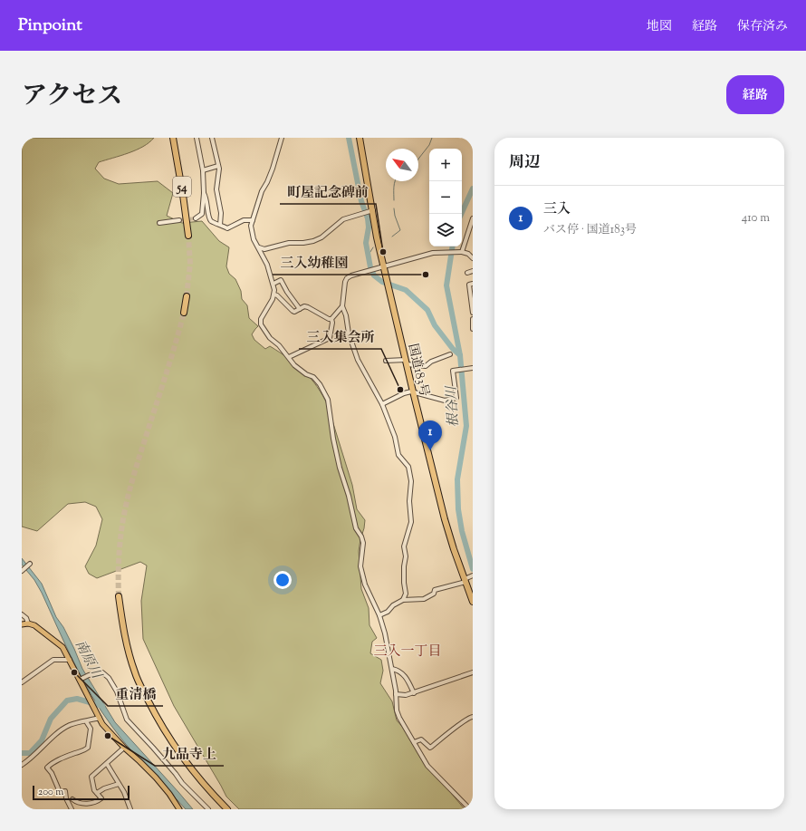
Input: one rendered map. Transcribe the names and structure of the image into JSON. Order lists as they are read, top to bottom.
{
  "streets": {
    "highway": ["54", "国道183号"]
  },
  "districts": ["三入一丁目"],
  "water": ["根谷川", "南原川"],
  "places": [
    "町屋記念碑前",
    "三入幼稚園",
    "三入集会所",
    "重清橋",
    "九品寺上"
  ],
  "scale_bar": "200 m",
  "north": "top left",
  "page": {
    "header": "Pinpoint",
    "nav": ["地図", "経路", "保存済み"],
    "title": "アクセス",
    "buttons": "経路",
    "heading": "周辺",
    "map_buttons": ["+", "−"],
    "list": [
      {
        "mark": "1",
        "name": "三入",
        "note": "バス停 · 国道183号",
        "value": "410 m"
      }
    ],
    "pins": "1",
    "scale": "200 m"
  }
}
